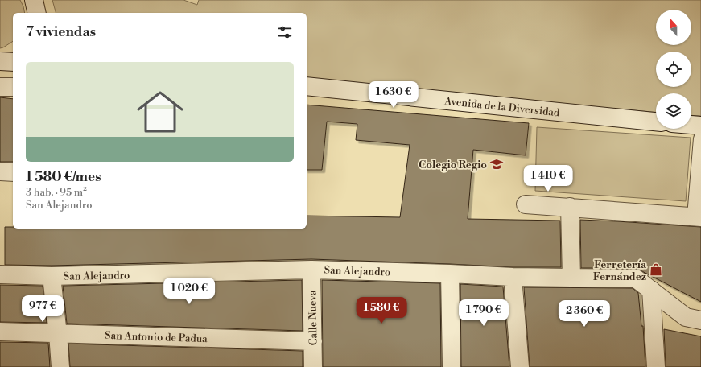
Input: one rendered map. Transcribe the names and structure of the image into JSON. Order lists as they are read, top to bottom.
{
  "streets": {
    "street": [
      "Avenida de la Diversidad",
      "San Alejandro",
      "Calle Nueva",
      "San Antonio de Padua"
    ]
  },
  "crossings": [
    ["San Alejandro", "Calle Nueva"],
    ["Calle Nueva", "San Antonio de Padua"]
  ],
  "places": {
    "school or university": ["Colegio Regio"],
    "shop": ["Ferretería Fernández"]
  },
  "north": "top",
  "page": {
    "heading": "7 viviendas",
    "list": [
      {
        "name": "1 580 €/mes",
        "note": "3 hab. · 95 m² · San Alejandro"
      }
    ],
    "price": [
      "1 630 €",
      "1 410 €",
      "1 020 €",
      "977 €",
      "1 580 €",
      "1 790 €",
      "2 360 €"
    ]
  }
}
